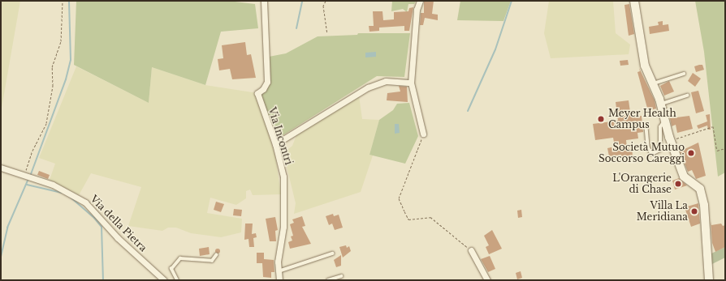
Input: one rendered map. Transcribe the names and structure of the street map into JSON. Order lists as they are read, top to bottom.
{
  "streets": {
    "street": ["Via Incontri", "Via della Pietra"]
  },
  "places": [
    "Meyer Health Campus",
    "Società Mutuo Soccorso Careggi",
    "L'Orangerie di Chase",
    "Villa La Meridiana"
  ]
}
